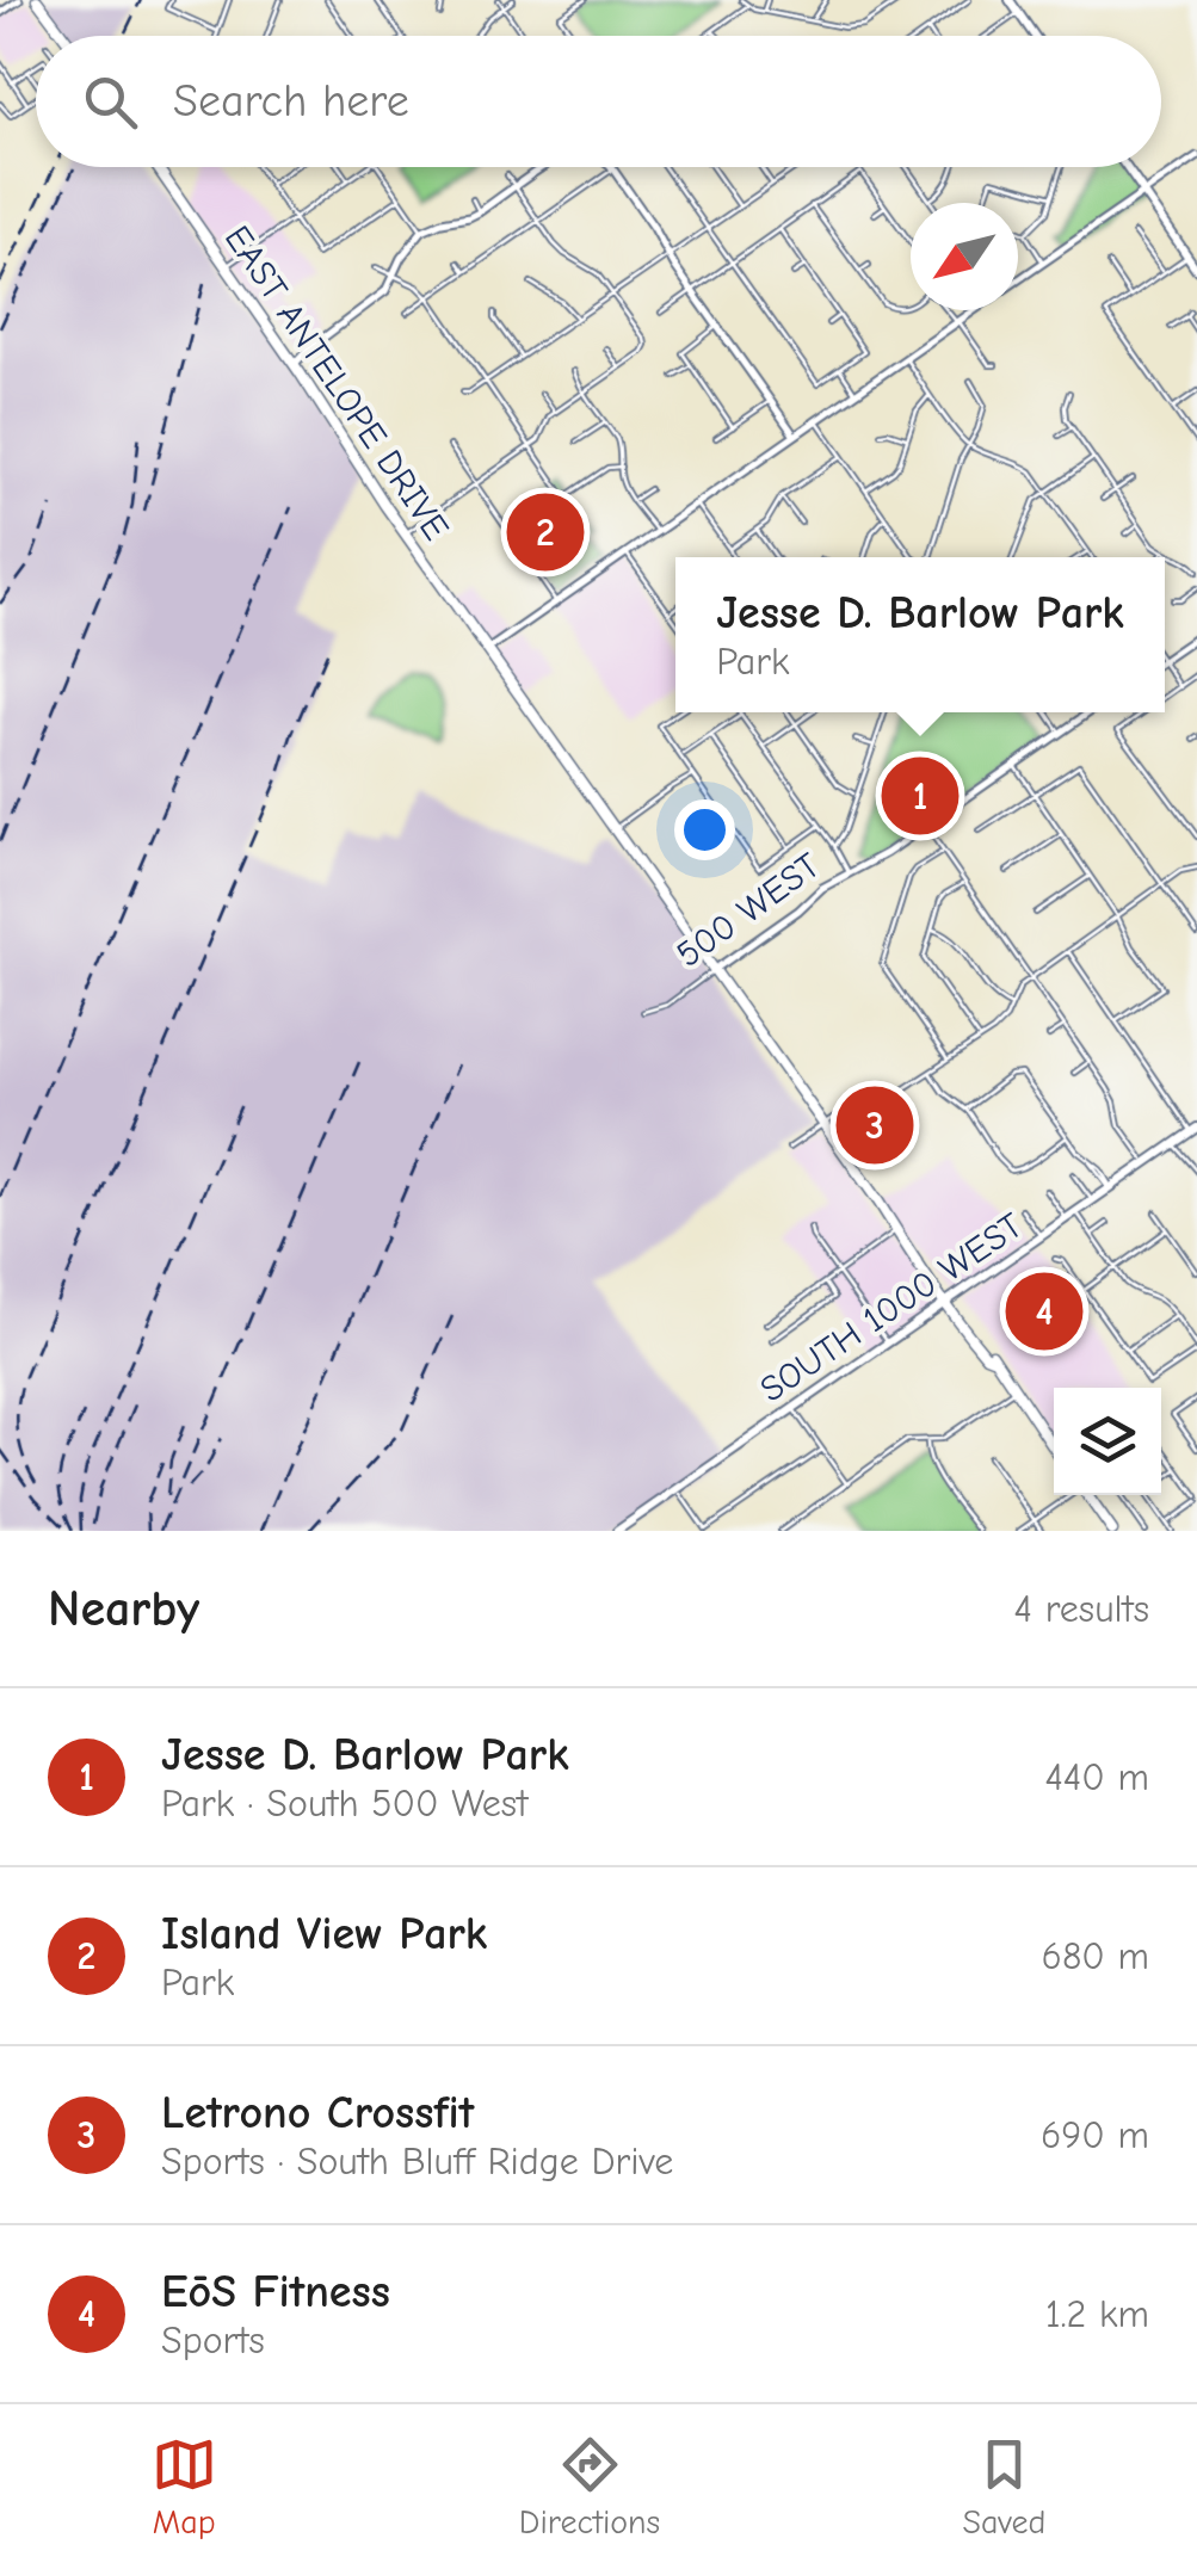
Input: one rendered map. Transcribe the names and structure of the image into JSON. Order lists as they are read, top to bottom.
{
  "streets": {
    "main road": ["EAST ANTELOPE DRIVE", "SOUTH 1000 WEST"],
    "street": ["500 WEST"]
  },
  "crossings": [
    ["EAST ANTELOPE DRIVE", "500 WEST"],
    ["EAST ANTELOPE DRIVE", "SOUTH 1000 WEST"]
  ],
  "north": "bottom left",
  "page": {
    "search": "Search here",
    "pins": [
      "2",
      "1",
      "3",
      "4"
    ],
    "popup": ["Jesse D. Barlow Park", "Park"],
    "heading": ["Nearby", "4 results"],
    "list": [
      {
        "mark": "1",
        "name": "Jesse D. Barlow Park",
        "note": "Park · South 500 West",
        "value": "440 m"
      },
      {
        "mark": "2",
        "name": "Island View Park",
        "note": "Park",
        "value": "680 m"
      },
      {
        "mark": "3",
        "name": "Letrono Crossfit",
        "note": "Sports · South Bluff Ridge Drive",
        "value": "690 m"
      },
      {
        "mark": "4",
        "name": "EōS Fitness",
        "note": "Sports",
        "value": "1.2 km"
      }
    ],
    "nav": ["Map", "Directions", "Saved"]
  }
}
